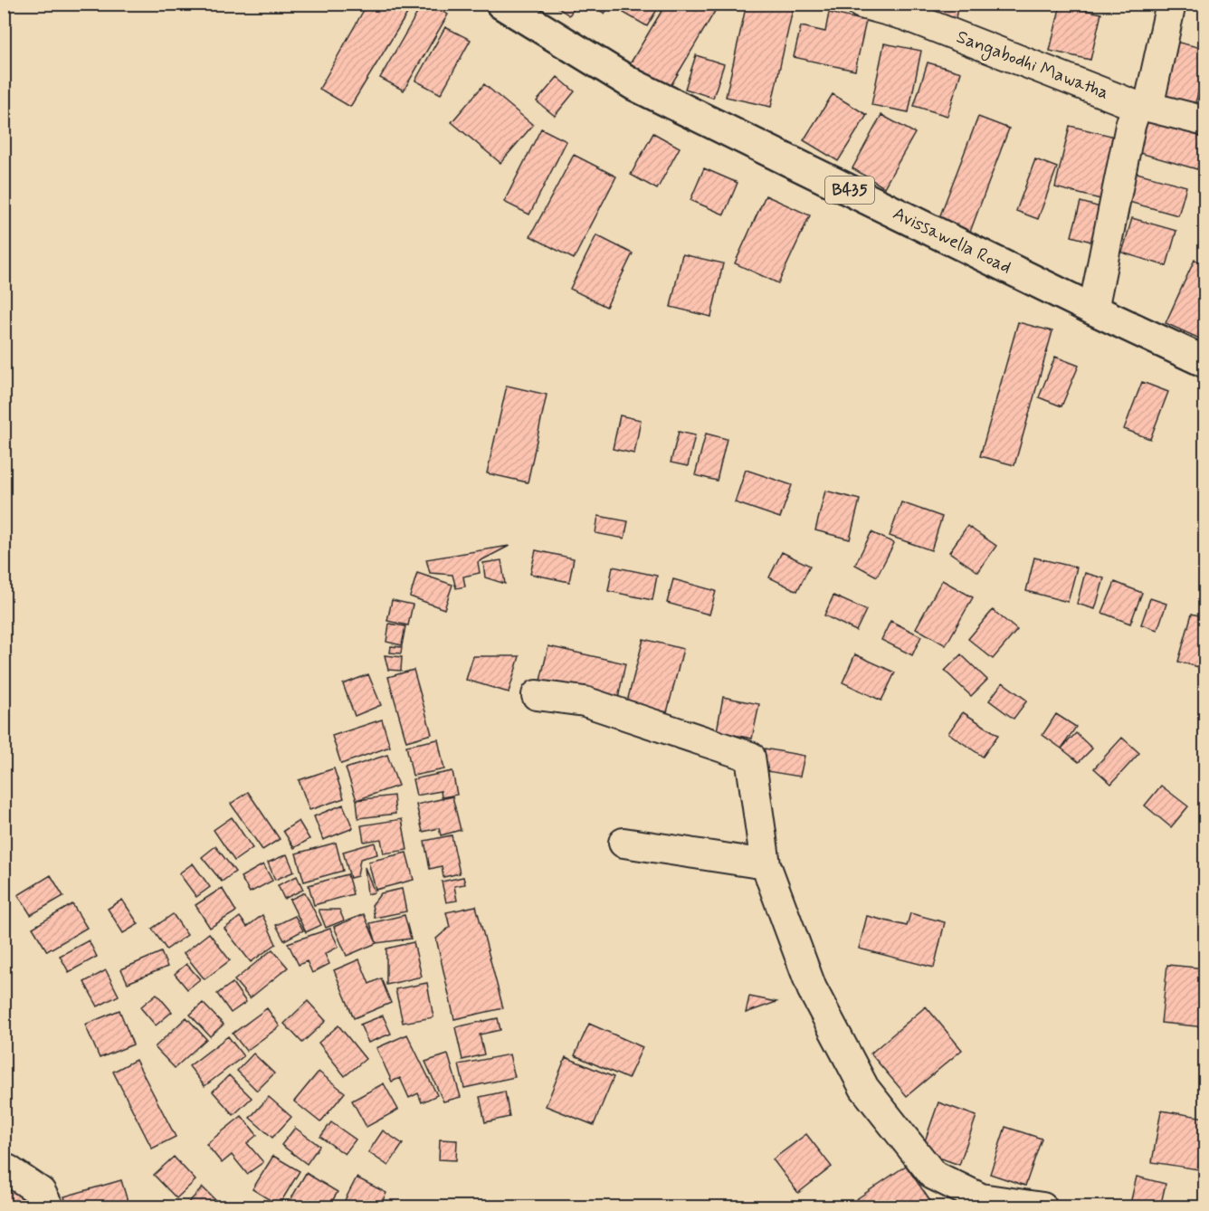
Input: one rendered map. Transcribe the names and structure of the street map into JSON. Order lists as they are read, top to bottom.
{
  "streets": {
    "main road": ["B435", "Avissawella Road"],
    "street": ["Sangabodhi Mawatha"]
  }
}
